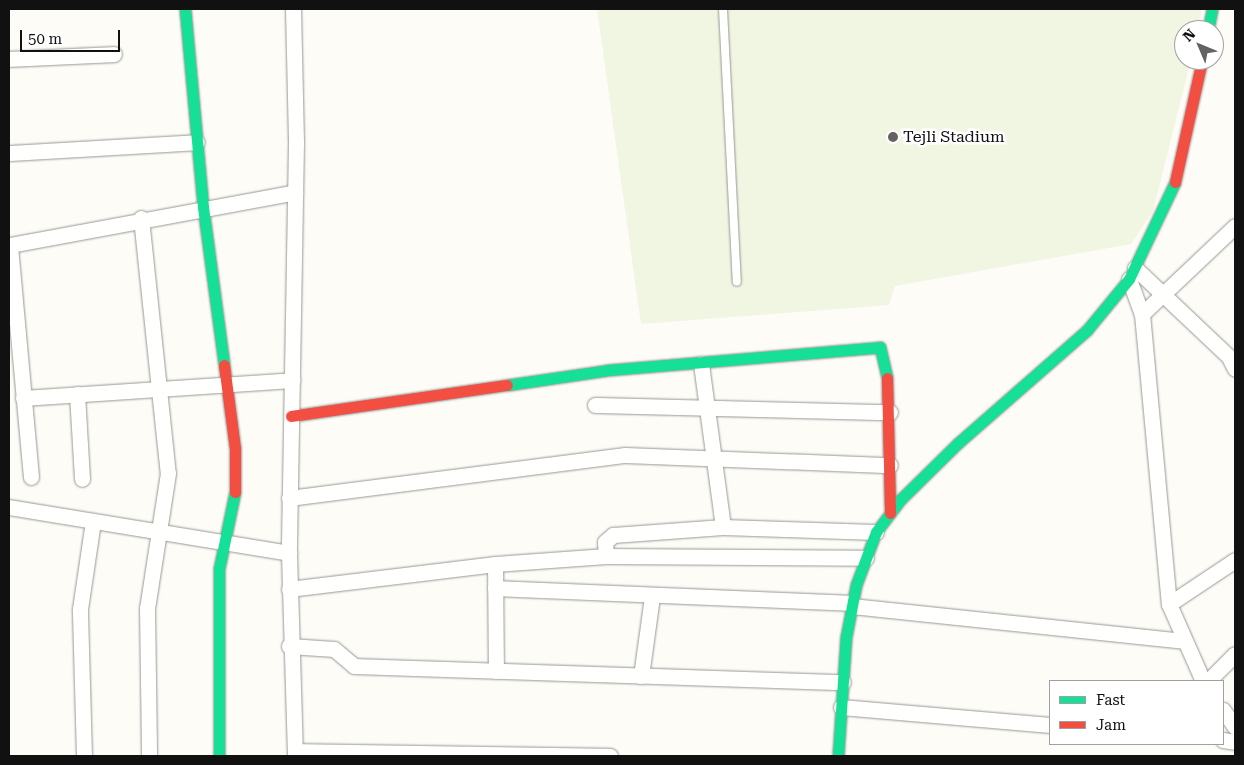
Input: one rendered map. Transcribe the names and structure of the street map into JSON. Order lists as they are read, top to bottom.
{
  "places": ["Tejli Stadium"],
  "legend": ["Fast", "Jam"],
  "scale_bar": "50 m",
  "north": "top left"
}
